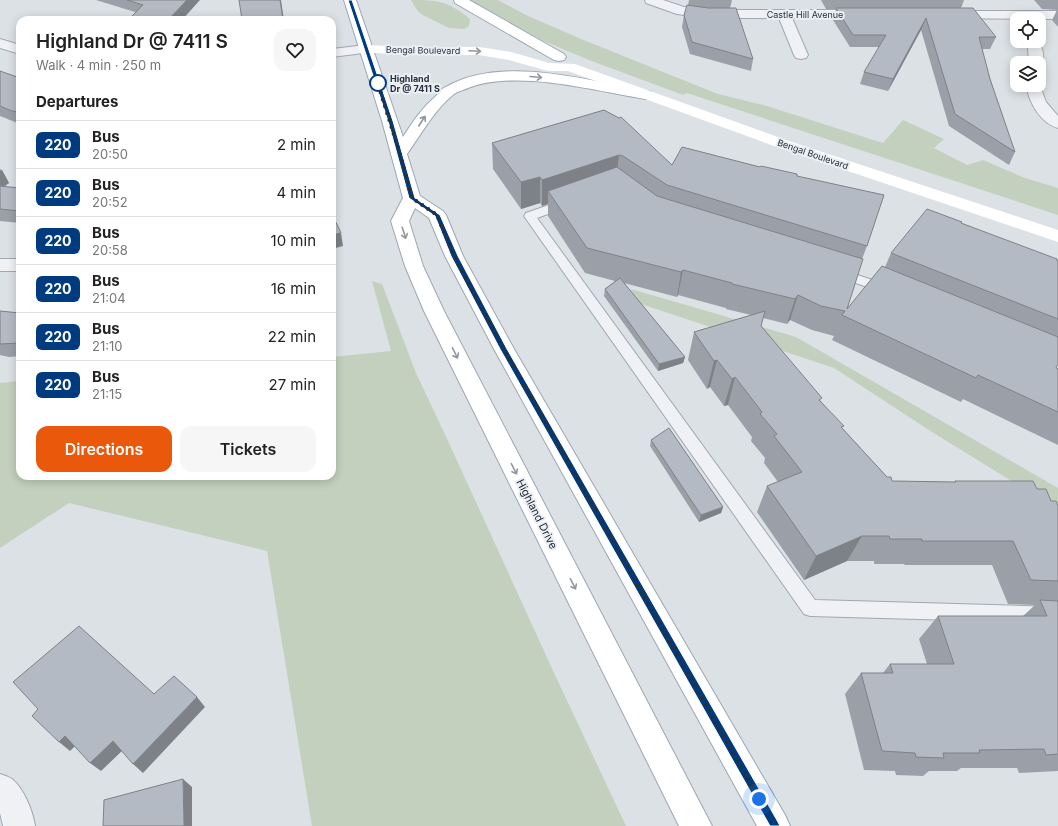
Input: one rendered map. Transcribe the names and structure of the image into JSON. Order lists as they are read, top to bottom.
{
  "streets": {
    "main road": ["Bengal Boulevard", "Highland Drive"],
    "street": ["Castle Hill Avenue"]
  },
  "places": ["Highland Dr @ 7411 S"],
  "lines": ["bus line 220"],
  "page": {
    "heading": [
      ["Highland Dr @ 7411 S", "Walk · 4 min · 250 m"],
      "Departures"
    ],
    "list": [
      {
        "mark": "220",
        "name": "Bus",
        "note": "20:50",
        "value": "2 min"
      },
      {
        "mark": "220",
        "name": "Bus",
        "note": "20:52",
        "value": "4 min"
      },
      {
        "mark": "220",
        "name": "Bus",
        "note": "20:58",
        "value": "10 min"
      },
      {
        "mark": "220",
        "name": "Bus",
        "note": "21:04",
        "value": "16 min"
      },
      {
        "mark": "220",
        "name": "Bus",
        "note": "21:10",
        "value": "22 min"
      },
      {
        "mark": "220",
        "name": "Bus",
        "note": "21:15",
        "value": "27 min"
      }
    ],
    "buttons": ["Directions", "Tickets"]
  }
}
